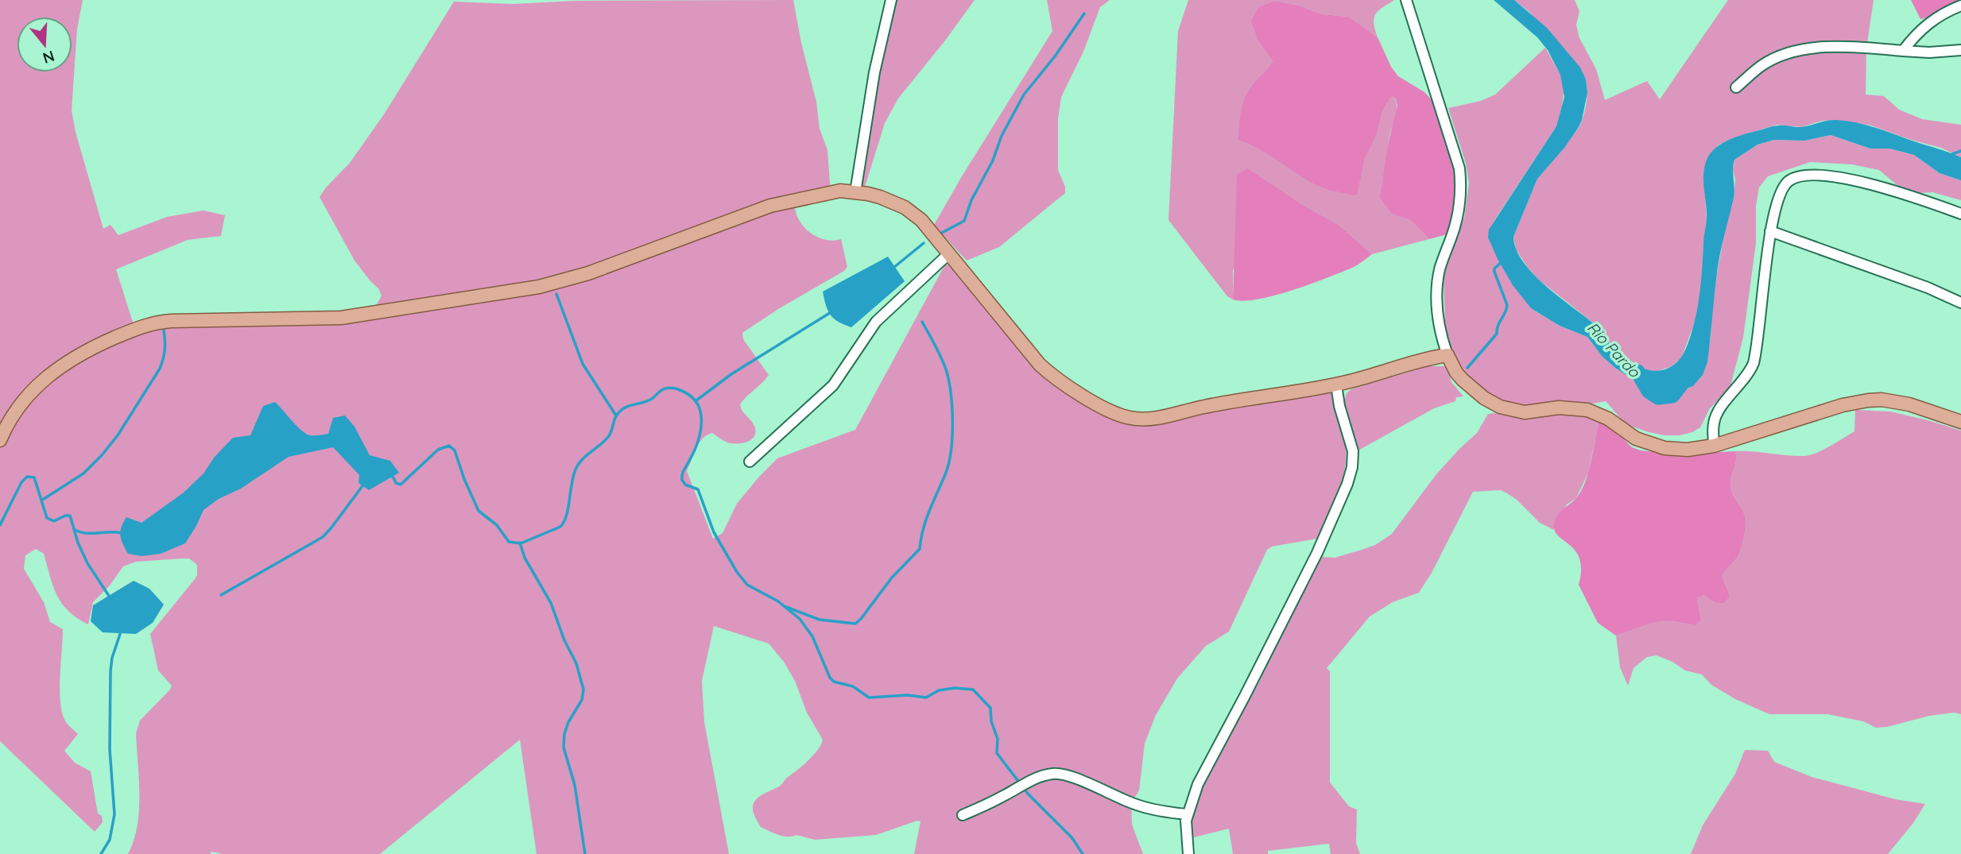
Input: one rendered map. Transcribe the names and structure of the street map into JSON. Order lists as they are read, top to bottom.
{
  "water": ["Rio Pardo"],
  "north": "bottom"
}
